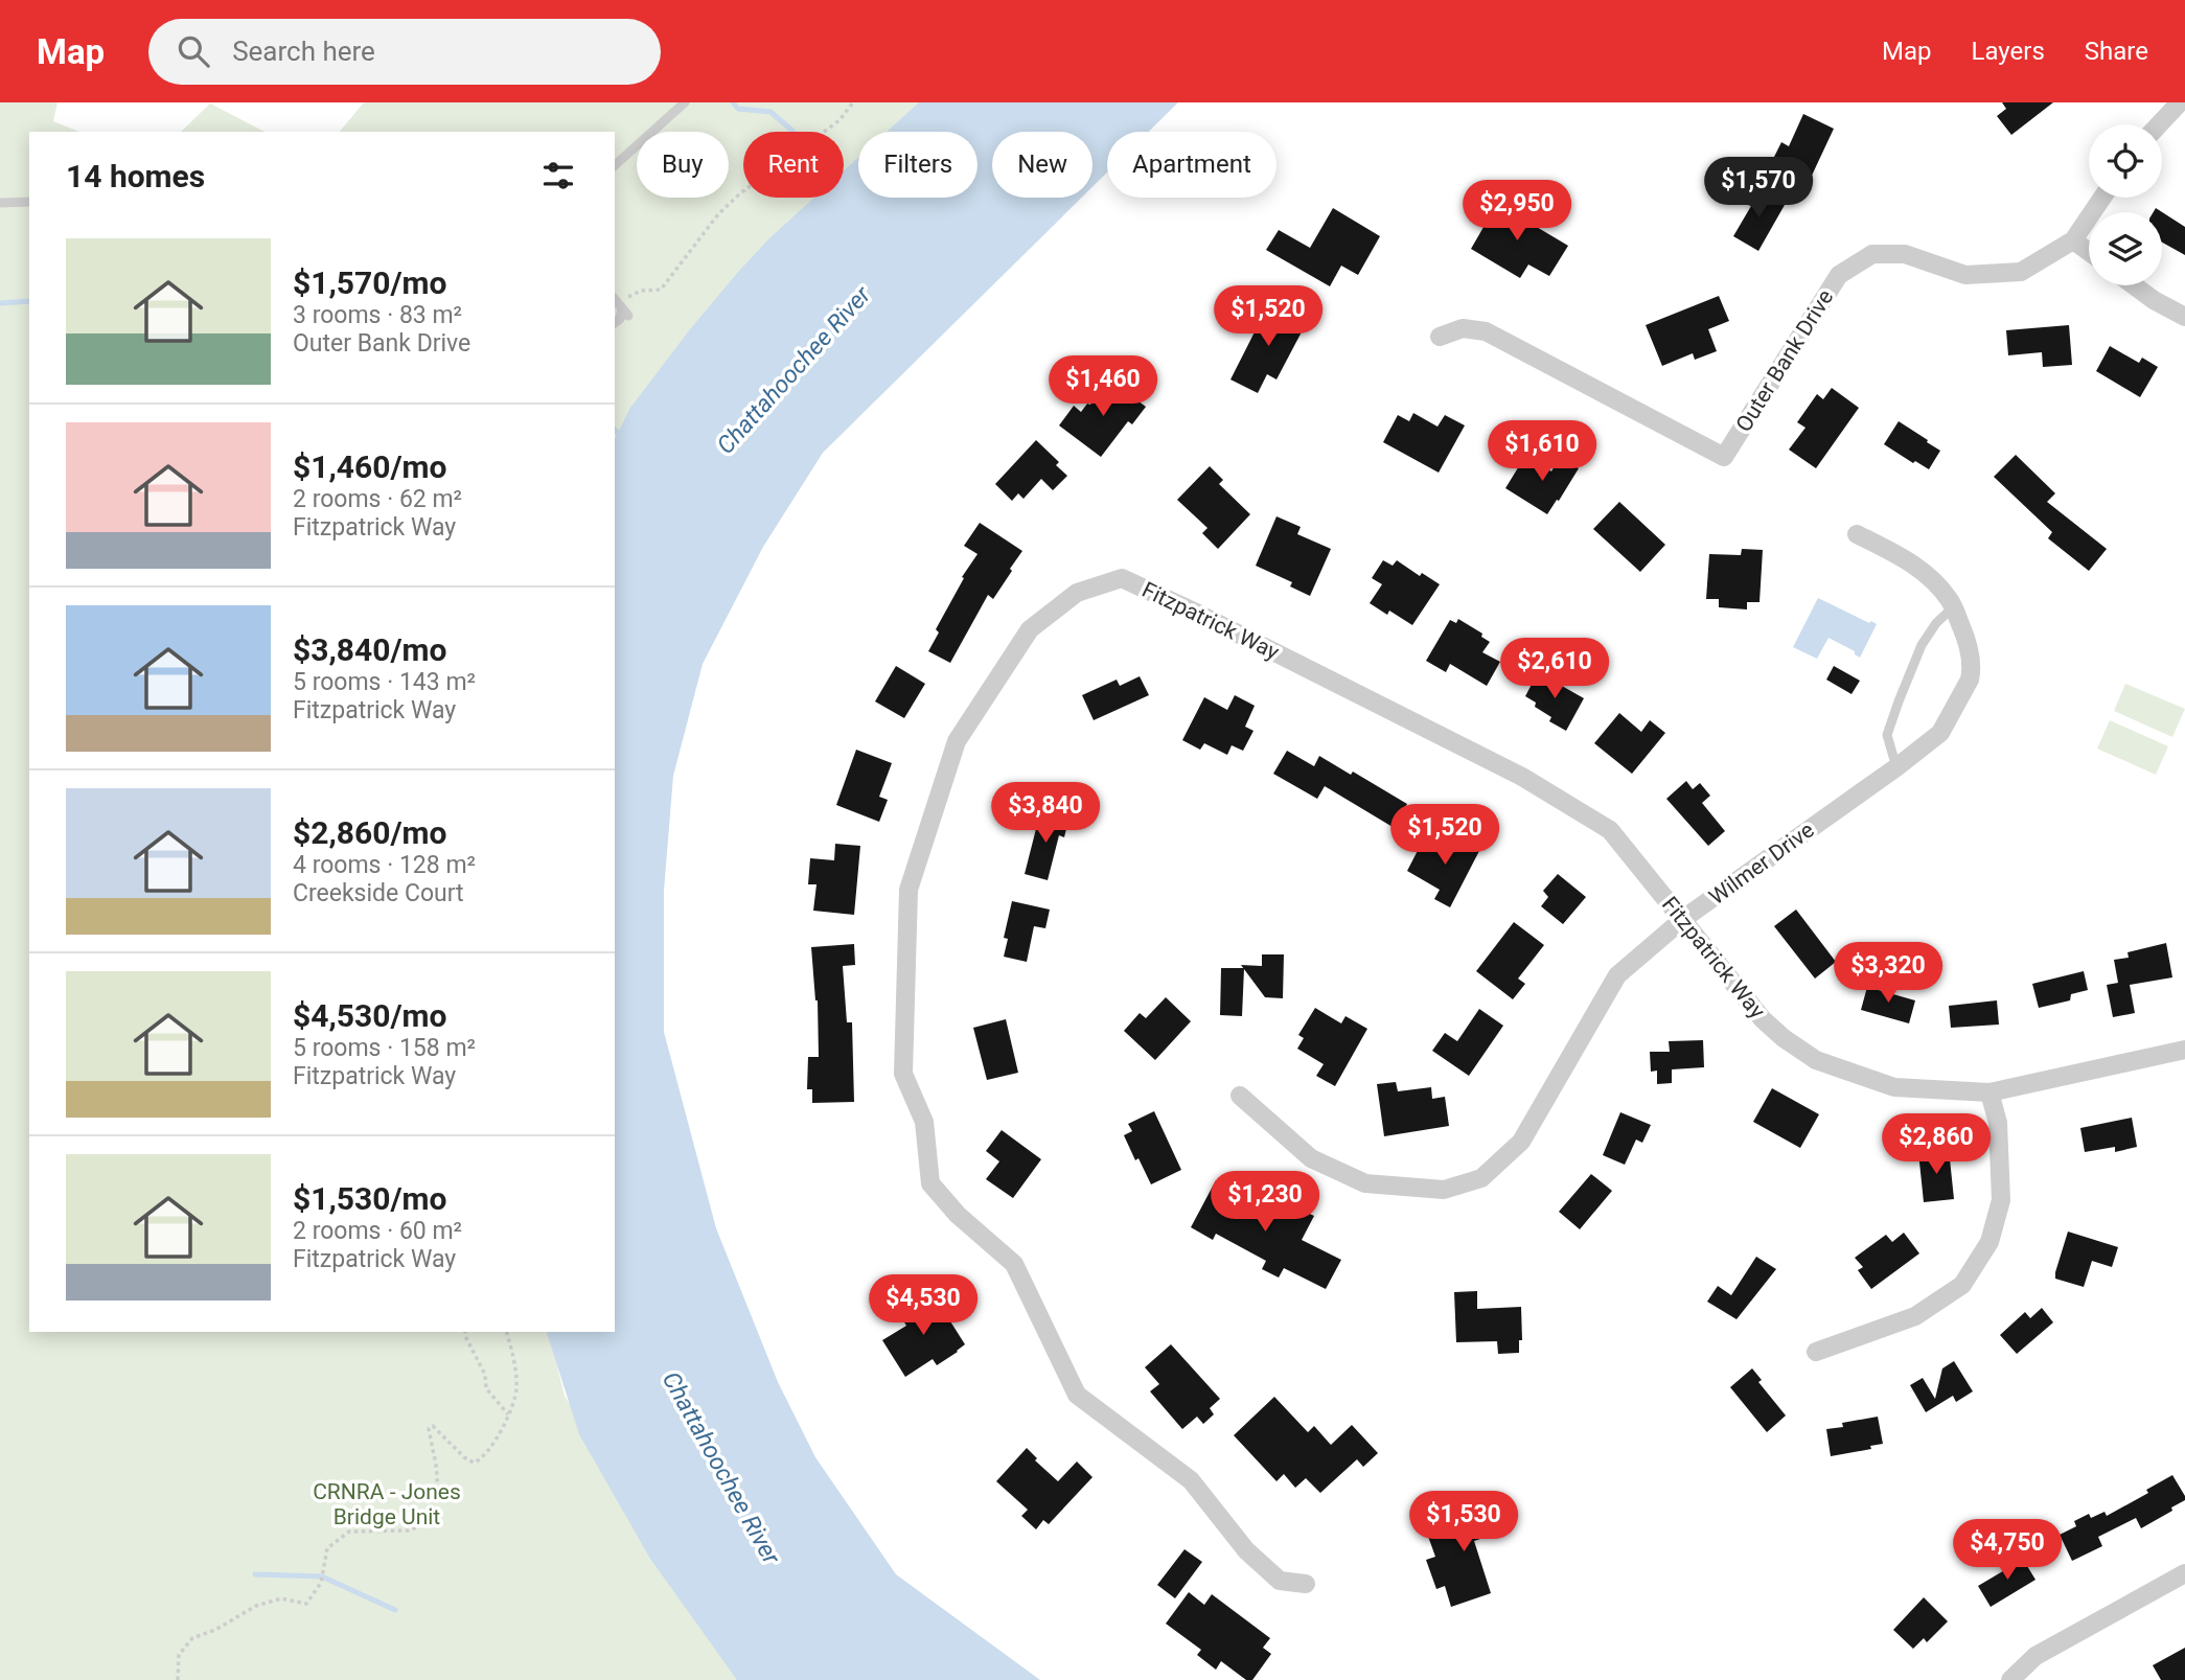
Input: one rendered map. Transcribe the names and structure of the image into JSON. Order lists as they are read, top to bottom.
{
  "streets": {
    "street": ["Outer Bank Drive", "Fitzpatrick Way", "Wilmer Drive"]
  },
  "crossings": [
    ["Fitzpatrick Way", "Wilmer Drive"]
  ],
  "water": ["Chattahoochee River"],
  "parks": ["CRNRA - Jones Bridge Unit"],
  "page": {
    "header": "Map",
    "search": "Search here",
    "nav": ["Map", "Layers", "Share"],
    "chip": [
      "Buy",
      "Rent",
      "Filters",
      "New",
      "Apartment"
    ],
    "heading": "14 homes",
    "price": [
      "$1,570",
      "$2,950",
      "$1,520",
      "$1,460",
      "$1,610",
      "$2,610",
      "$3,840",
      "$1,520",
      "$3,320",
      "$2,860",
      "$1,230",
      "$4,530",
      "$1,530",
      "$4,750"
    ],
    "list": [
      {
        "name": "$1,570/mo",
        "note": "3 rooms · 83 m² · Outer Bank Drive"
      },
      {
        "name": "$1,460/mo",
        "note": "2 rooms · 62 m² · Fitzpatrick Way"
      },
      {
        "name": "$3,840/mo",
        "note": "5 rooms · 143 m² · Fitzpatrick Way"
      },
      {
        "name": "$2,860/mo",
        "note": "4 rooms · 128 m² · Creekside Court"
      },
      {
        "name": "$4,530/mo",
        "note": "5 rooms · 158 m² · Fitzpatrick Way"
      },
      {
        "name": "$1,530/mo",
        "note": "2 rooms · 60 m² · Fitzpatrick Way"
      }
    ]
  }
}
